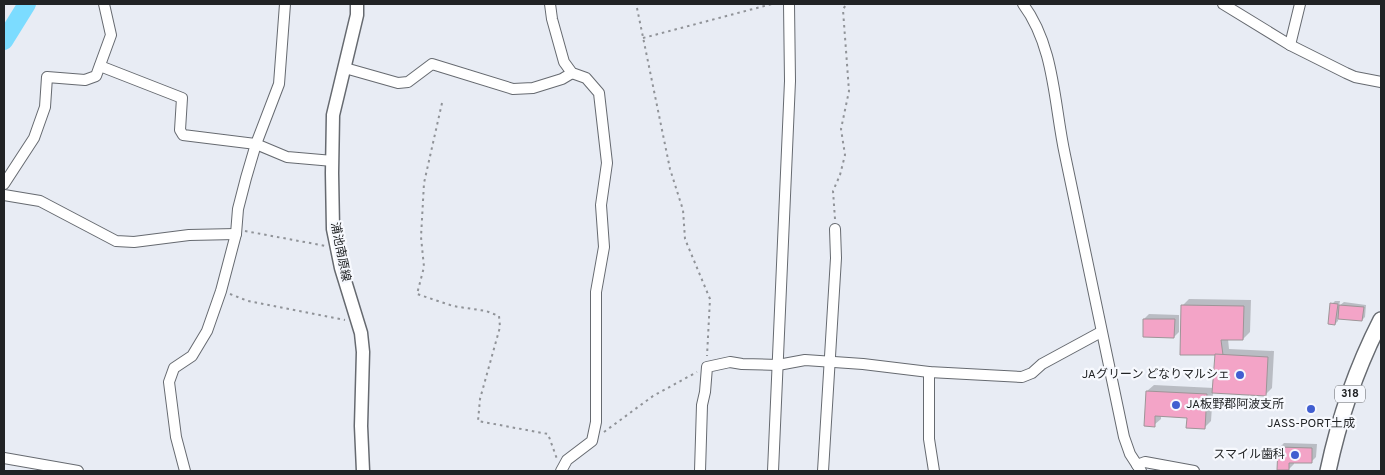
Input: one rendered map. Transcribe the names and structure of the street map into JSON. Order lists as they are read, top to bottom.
{
  "streets": {
    "highway": ["318"],
    "main road": ["浦池南原線"]
  },
  "places": [
    "JAグリーン どなりマルシェ",
    "JA板野郡阿波支所",
    "JASS-PORT土成",
    "スマイル歯科"
  ]
}
